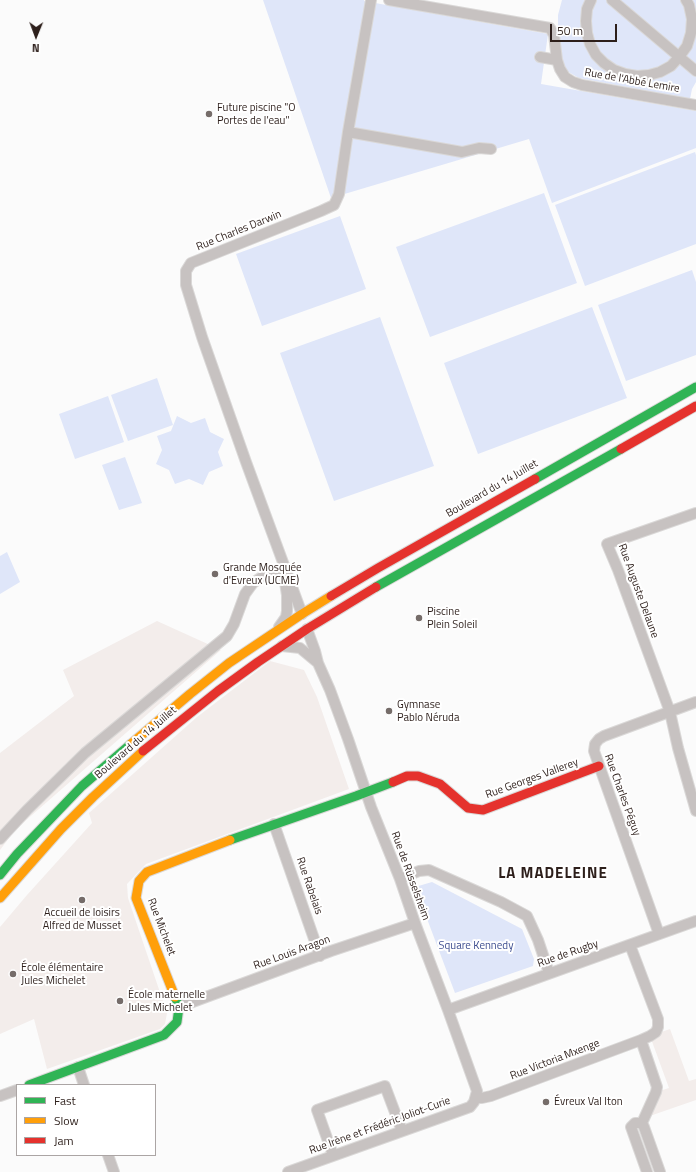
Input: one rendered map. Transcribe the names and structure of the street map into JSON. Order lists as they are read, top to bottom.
{
  "streets": {
    "main road": ["Boulevard du 14 Juillet", "Rue Georges Vallerey", "Rue Michelet"],
    "street": [
      "Rue de l'Abbé Lemire",
      "Rue Charles Darwin",
      "Rue Auguste Delaune",
      "Rue Charles Péguy",
      "Rue de Rüsselsheim",
      "Rue Rabelais",
      "Rue Louis Aragon",
      "Rue de Rugby",
      "Rue Victoria Mxenge",
      "Rue Irène et Frédéric Joliot-Curie"
    ]
  },
  "crossings": [
    ["Boulevard du 14 Juillet", "Rue de Rüsselsheim"],
    ["Rue Auguste Delaune", "Rue Charles Péguy"],
    ["Rue Georges Vallerey", "Rue Charles Péguy"],
    ["Rue Georges Vallerey", "Rue de Rüsselsheim"],
    ["Rue Georges Vallerey", "Rue Michelet"],
    ["Rue Charles Péguy", "Rue de Rugby"],
    ["Rue de Rüsselsheim", "Rue Michelet"],
    ["Rue de Rüsselsheim", "Rue Louis Aragon"],
    ["Rue de Rüsselsheim", "Rue de Rugby"],
    ["Rue de Rüsselsheim", "Rue Victoria Mxenge"],
    ["Rue de Rüsselsheim", "Rue Irène et Frédéric Joliot-Curie"],
    ["Rue Rabelais", "Rue Michelet"],
    ["Rue Rabelais", "Rue Louis Aragon"],
    ["Rue Michelet", "Rue Louis Aragon"],
    ["Rue de Rugby", "Rue Victoria Mxenge"],
    ["Rue Victoria Mxenge", "Rue Irène et Frédéric Joliot-Curie"]
  ],
  "districts": ["LA MADELEINE"],
  "parks": ["Square Kennedy"],
  "places": [
    "Future piscine \"O Portes de l'eau\"",
    "Grande Mosquée d'Evreux (UCME)",
    "Piscine Plein Soleil",
    "Gymnase Pablo Néruda",
    "Accueil de loisirs Alfred de Musset",
    "École élémentaire Jules Michelet",
    "École maternelle Jules Michelet",
    "Évreux Val Iton"
  ],
  "legend": ["Fast", "Slow", "Jam"],
  "scale_bar": "50 m",
  "north": "bottom"
}
